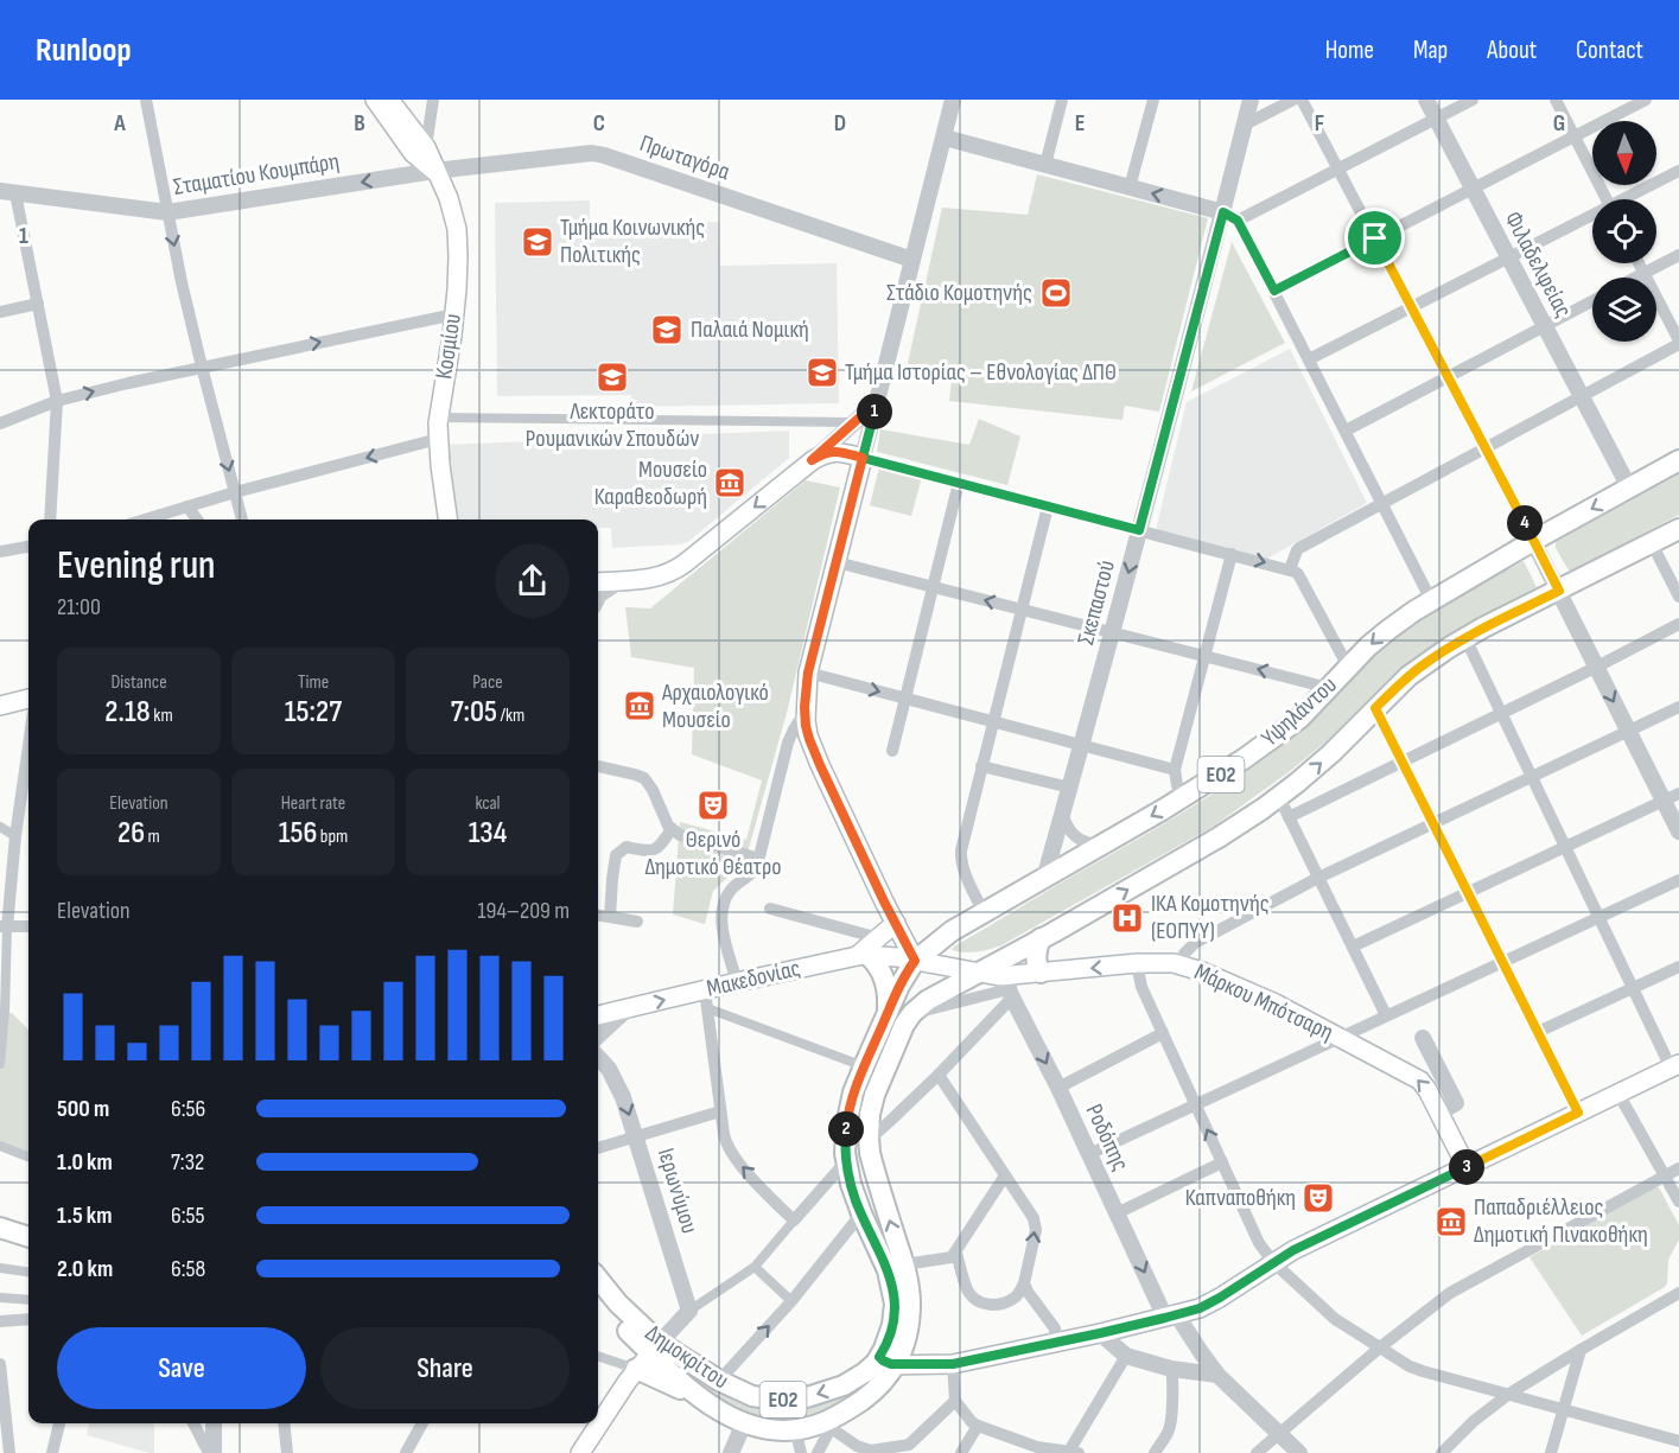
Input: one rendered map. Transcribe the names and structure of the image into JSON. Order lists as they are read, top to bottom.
{
  "streets": {
    "main road": [
      "Κοσμίου",
      "Υψηλάντου",
      "ΕΟ2",
      "Μακεδονίας",
      "Μάρκου Μπότσαρη",
      "Δημοκρίτου"
    ],
    "street": [
      "Πρωταγόρα",
      "Σταματίου Κουμπάρη",
      "Φιλαδελφείας",
      "Σκεπαστού",
      "Ροδόπης",
      "Ιερωνύμου"
    ]
  },
  "crossings": [
    ["Πρωταγόρα", "Σταματίου Κουμπάρη"],
    ["Πρωταγόρα", "Κοσμίου"],
    ["Σταματίου Κουμπάρη", "Κοσμίου"],
    ["Φιλαδελφείας", "Υψηλάντου"],
    ["Σκεπαστού", "Υψηλάντου"],
    ["Υψηλάντου", "Μακεδονίας"],
    ["Υψηλάντου", "Μάρκου Μπότσαρη"],
    ["Υψηλάντου", "Δημοκρίτου"],
    ["ΕΟ2", "Μάρκου Μπότσαρη"],
    ["ΕΟ2", "Δημοκρίτου"],
    ["Μακεδονίας", "Μάρκου Μπότσαρη"],
    ["Μακεδονίας", "Δημοκρίτου"],
    ["Μάρκου Μπότσαρη", "Ροδόπης"],
    ["Μάρκου Μπότσαρη", "Δημοκρίτου"]
  ],
  "one_way": ["Σταματίου Κουμπάρη"],
  "places": {
    "school or university": [
      "Τμήμα Κοινωνικής Πολιτικής",
      "Παλαιά Νομική",
      "Τμήμα Ιστορίας – Εθνολογίας ΔΠΘ",
      "Λεκτοράτο Ρουμανικών Σπουδών"
    ],
    "sports": ["Στάδιο Κομοτηνής"],
    "museum": ["Μουσείο Καραθεοδωρή", "Αρχαιολογικό Μουσείο", "Παπαδριέλλειος Δημοτική Πινακοθήκη"],
    "theatre": ["Θερινό Δημοτικό Θέατρο", "Καπναποθήκη"],
    "hospital": ["ΙΚΑ Κομοτηνής (ΕΟΠΥΥ)"]
  },
  "north": "bottom",
  "page": {
    "header": "Runloop",
    "nav": [
      "Home",
      "Map",
      "About",
      "Contact"
    ],
    "pins": [
      "1",
      "4",
      "2",
      "3"
    ],
    "heading": ["Evening run", "21:00"],
    "stats": [
      ["Distance", "2.18 km"],
      ["Time", "15:27"],
      ["Pace", "7:05 /km"],
      ["Elevation", "26 m"],
      ["Heart rate", "156 bpm"],
      ["kcal", "134"]
    ],
    "chart": ["Elevation", "194–209 m"],
    "list": [
      {
        "name": "500 m",
        "note": "6:56"
      },
      {
        "name": "1.0 km",
        "note": "7:32"
      },
      {
        "name": "1.5 km",
        "note": "6:55"
      },
      {
        "name": "2.0 km",
        "note": "6:58"
      }
    ],
    "buttons": ["Save", "Share"]
  },
  "grid": {
    "columns": [
      "A",
      "B",
      "C",
      "D",
      "E",
      "F",
      "G"
    ],
    "rows": ["1"]
  }
}
